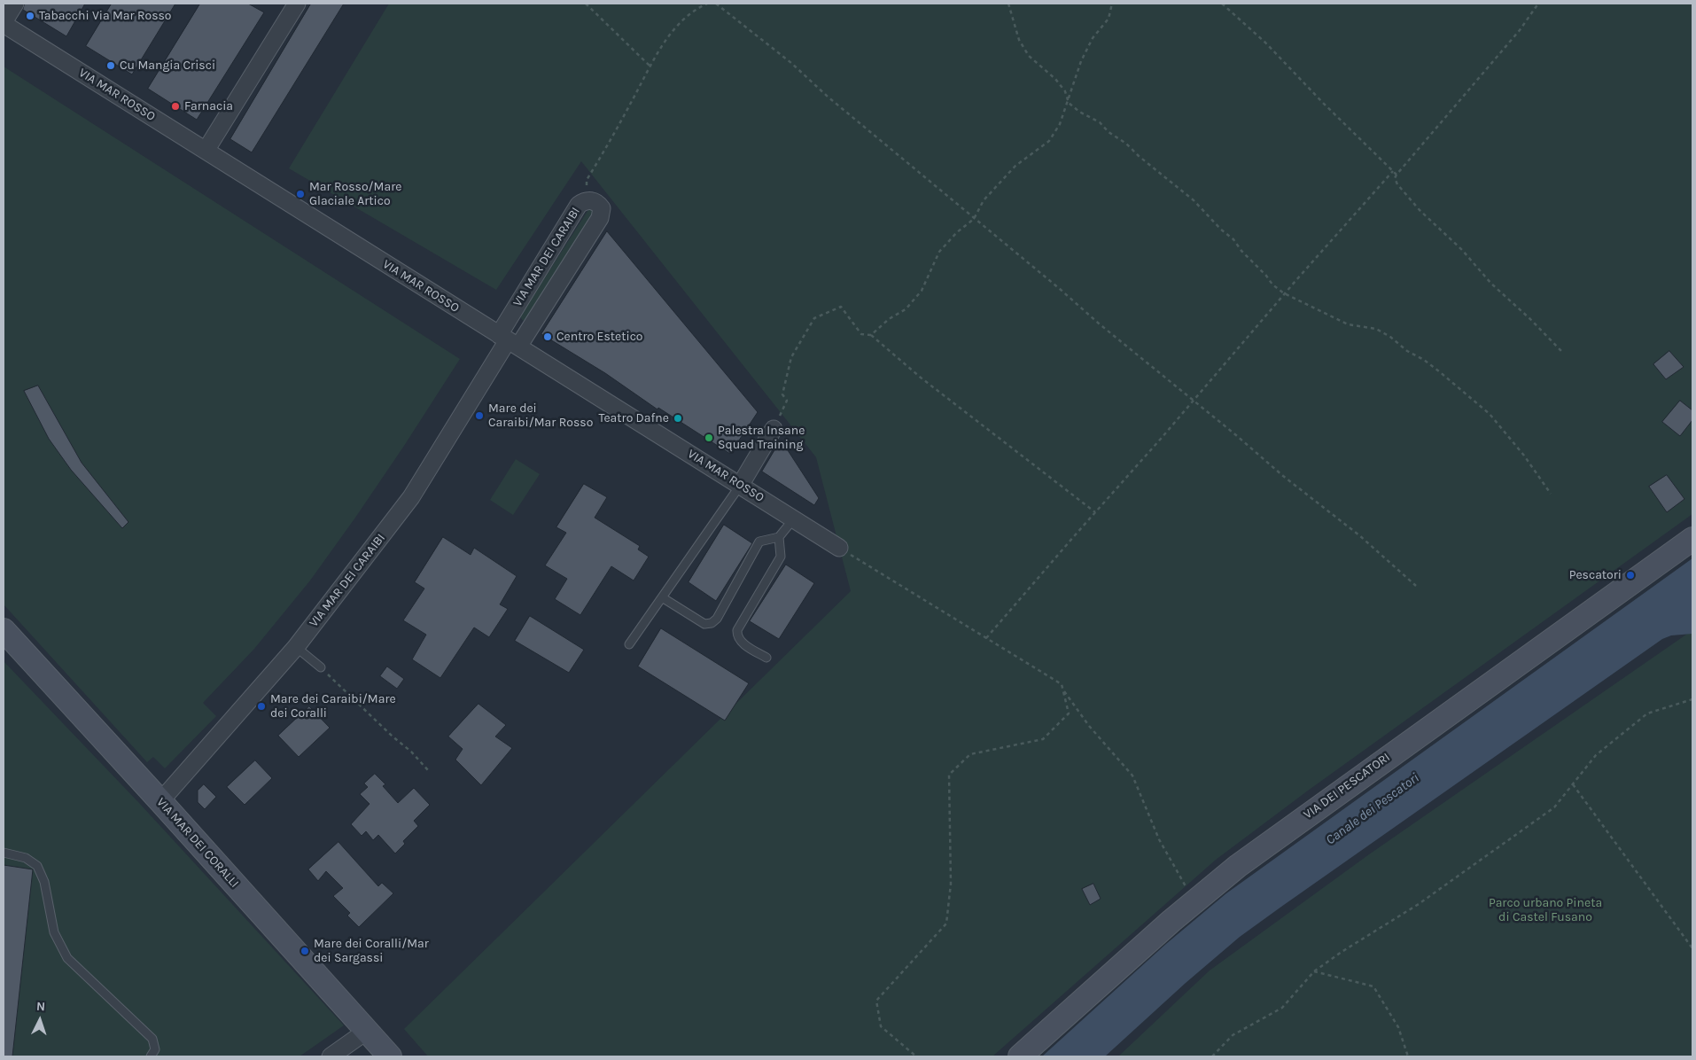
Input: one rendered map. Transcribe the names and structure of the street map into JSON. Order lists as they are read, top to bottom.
{
  "streets": {
    "street": [
      "VIA MAR ROSSO",
      "VIA MAR DEI CARAIBI",
      "VIA DEI PESCATORI",
      "VIA MAR DEI CORALLI"
    ]
  },
  "crossings": [
    ["VIA MAR ROSSO", "VIA MAR DEI CARAIBI"],
    ["VIA MAR DEI CARAIBI", "VIA MAR DEI CORALLI"]
  ],
  "water": ["Canale dei Pescatori"],
  "parks": ["Parco urbano Pineta di Castel Fusano"],
  "places": [
    "Tabacchi Via Mar Rosso",
    "Cu Mangia Crisci",
    "Farnacia",
    "Mar Rosso/Mare Glaciale Artico",
    "Centro Estetico",
    "Mare dei Caraibi/Mar Rosso",
    "Teatro Dafne",
    "Palestra Insane Squad Training",
    "Pescatori",
    "Mare dei Caraibi/Mare dei Coralli",
    "Mare dei Coralli/Mar dei Sargassi"
  ],
  "north": "top"
}
